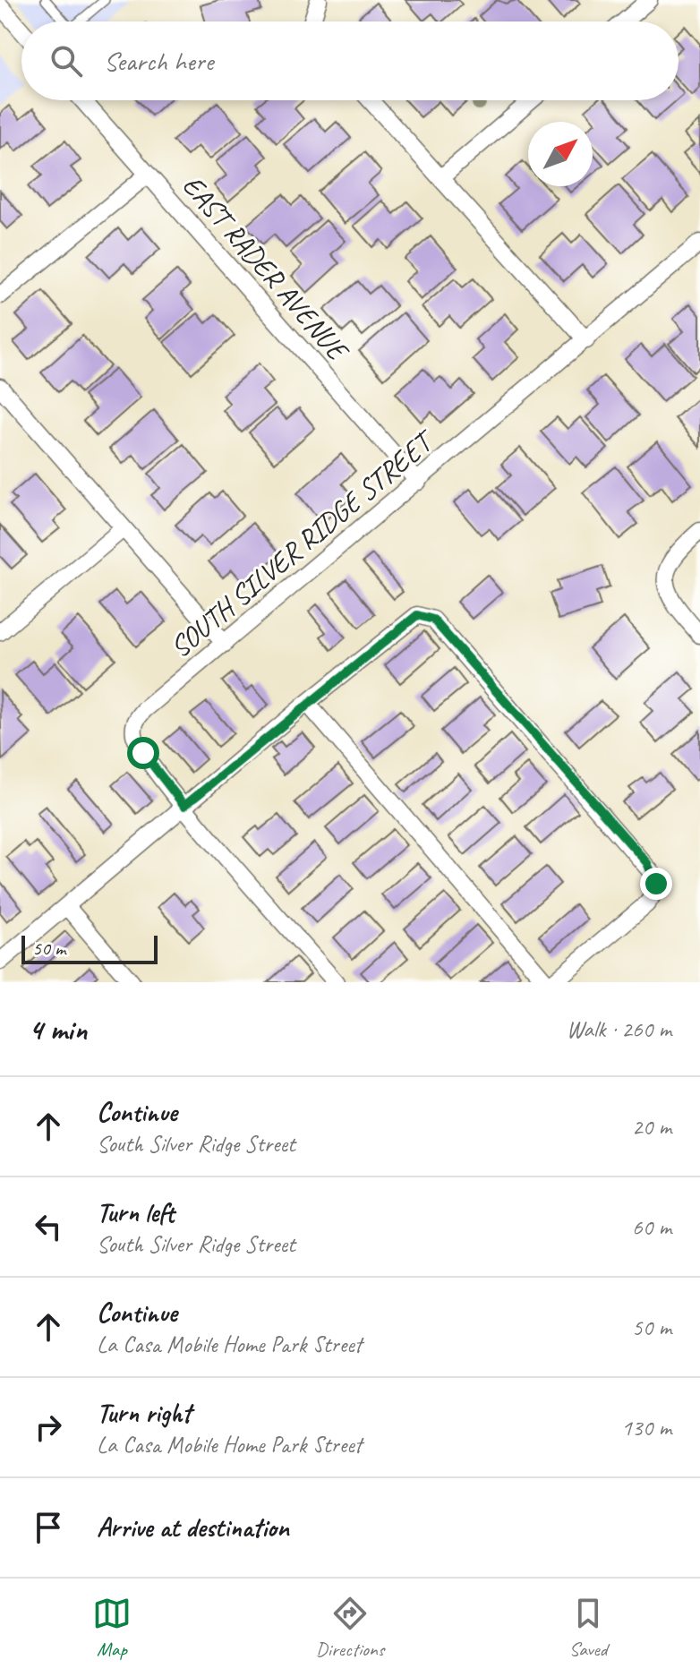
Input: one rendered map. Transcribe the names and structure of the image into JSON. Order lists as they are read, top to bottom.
{
  "streets": {
    "street": ["EAST RADER AVENUE", "SOUTH SILVER RIDGE STREET"]
  },
  "crossings": [
    ["EAST RADER AVENUE", "SOUTH SILVER RIDGE STREET"]
  ],
  "scale_bar": "50 m",
  "north": "top right",
  "page": {
    "search": "Search here",
    "scale": "50 m",
    "heading": ["4 min", "Walk · 260 m"],
    "list": [
      ["Continue", "South Silver Ridge Street", "20 m"],
      ["Turn left", "South Silver Ridge Street", "60 m"],
      ["Continue", "La Casa Mobile Home Park Street", "50 m"],
      ["Turn right", "La Casa Mobile Home Park Street", "130 m"],
      "Arrive at destination"
    ],
    "nav": ["Map", "Directions", "Saved"]
  }
}
